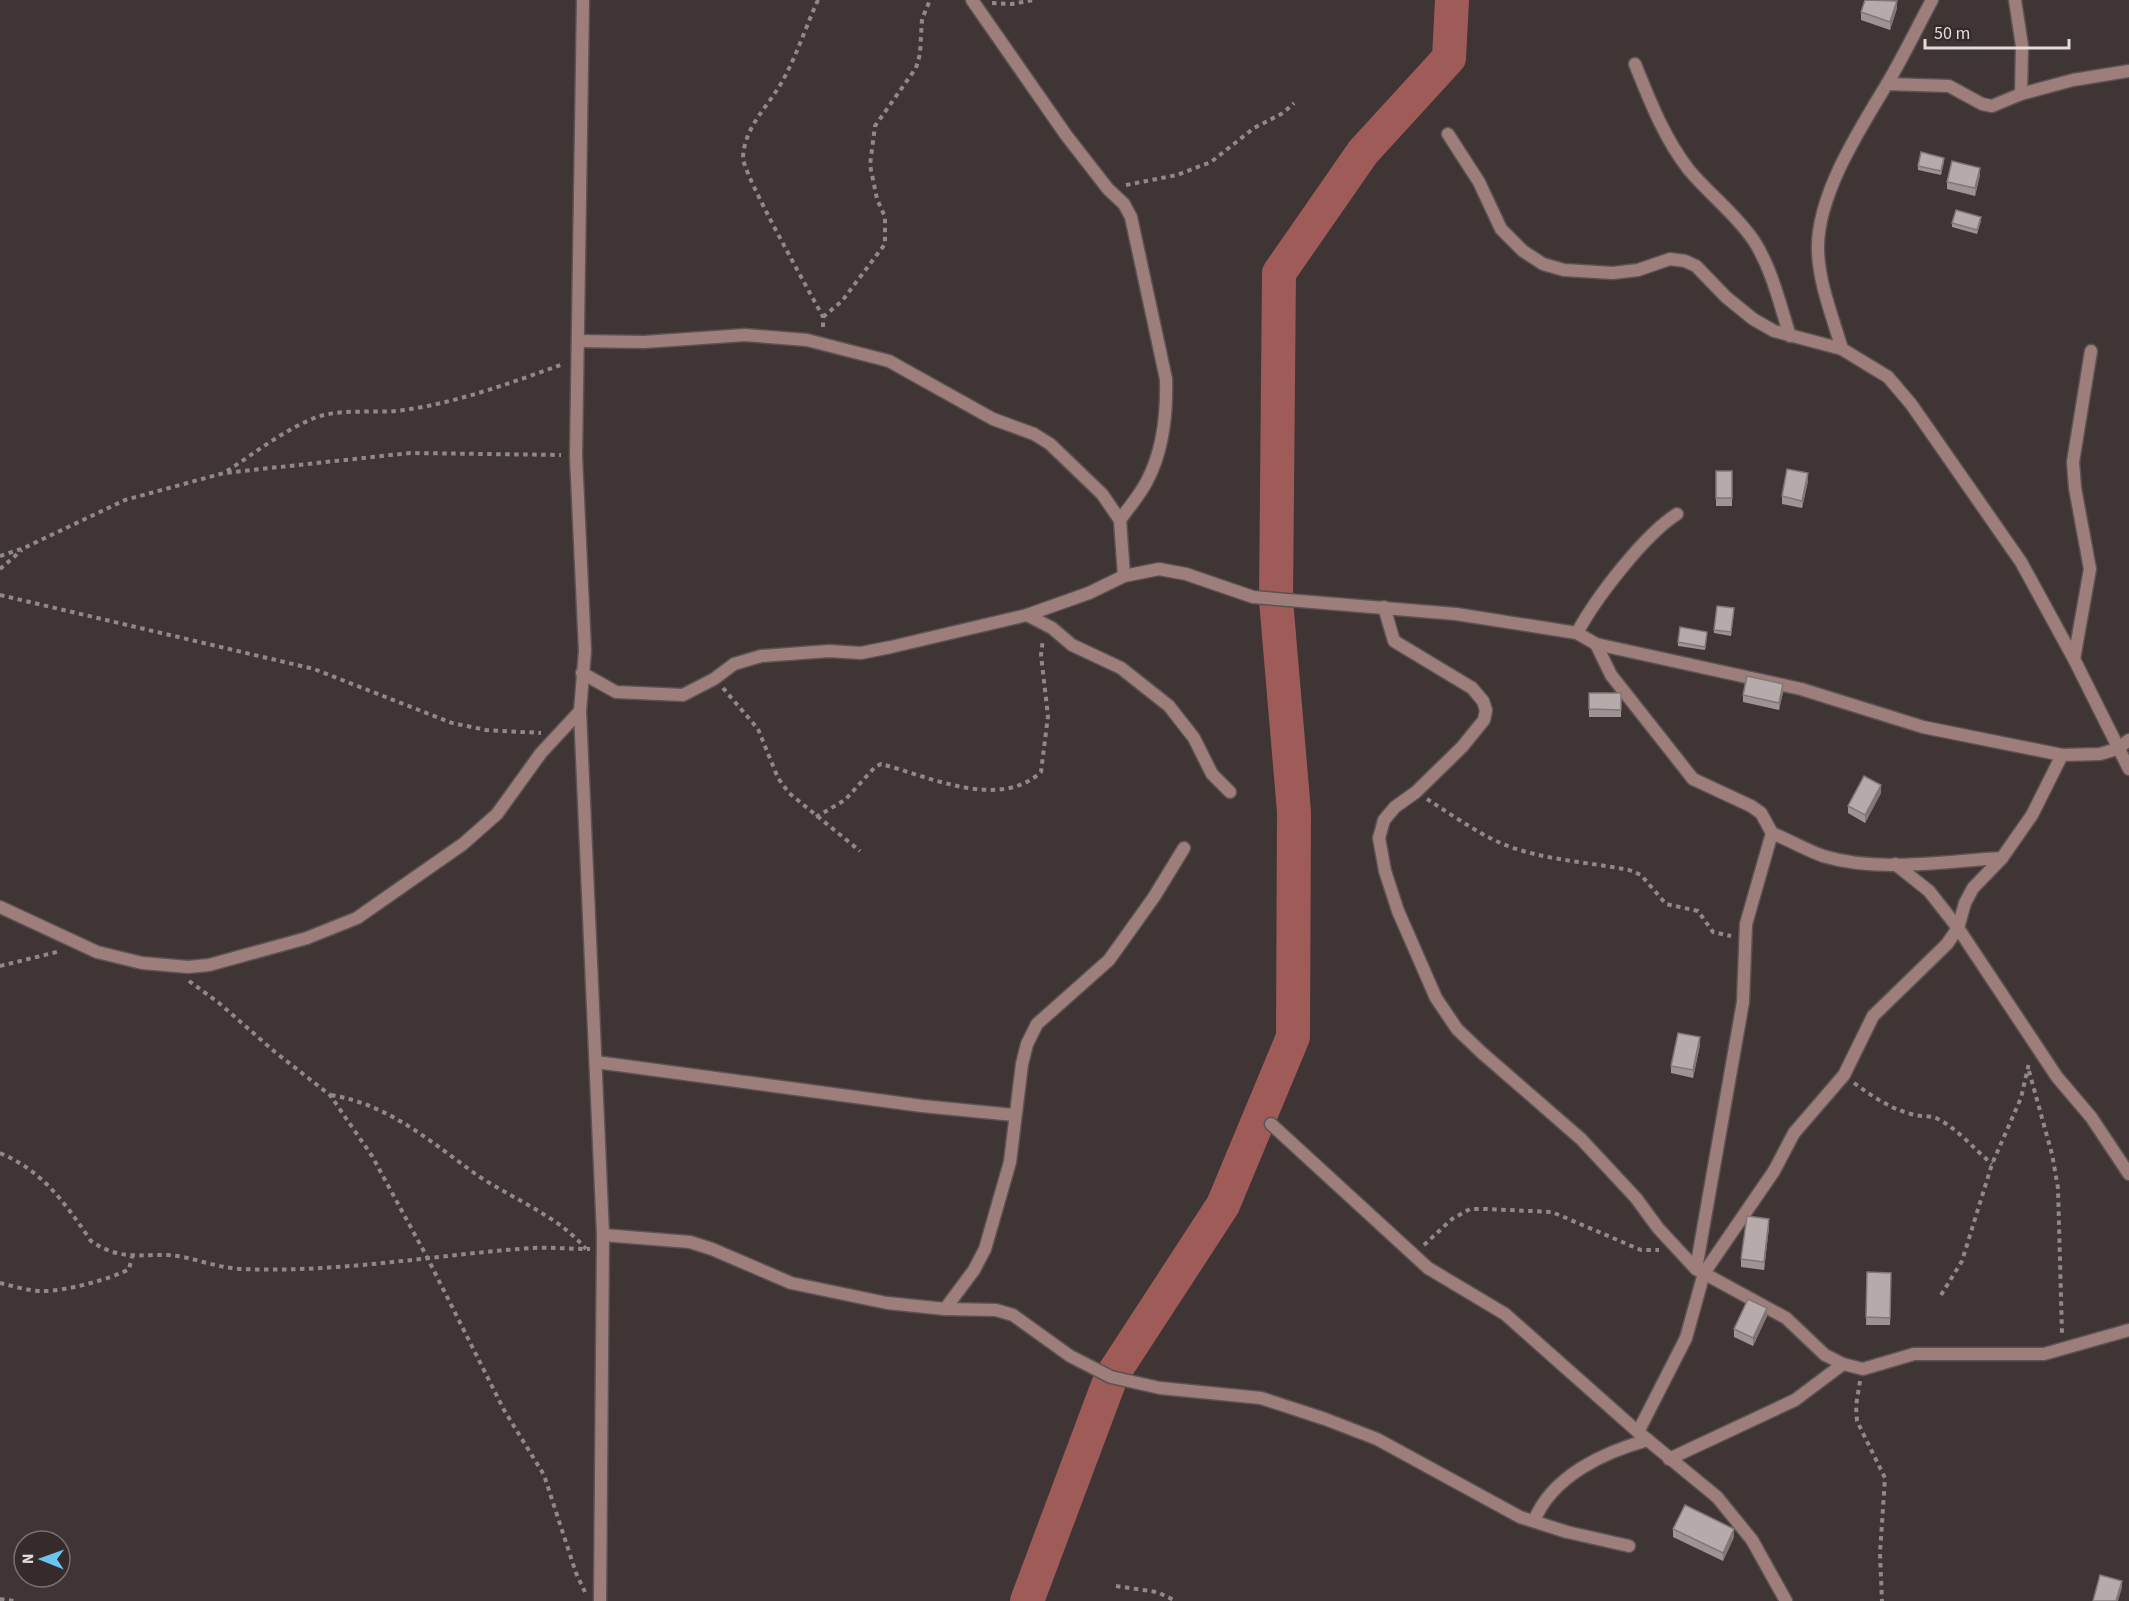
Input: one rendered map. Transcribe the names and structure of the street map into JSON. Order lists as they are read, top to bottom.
{
  "scale_bar": "50 m",
  "north": "left"
}
